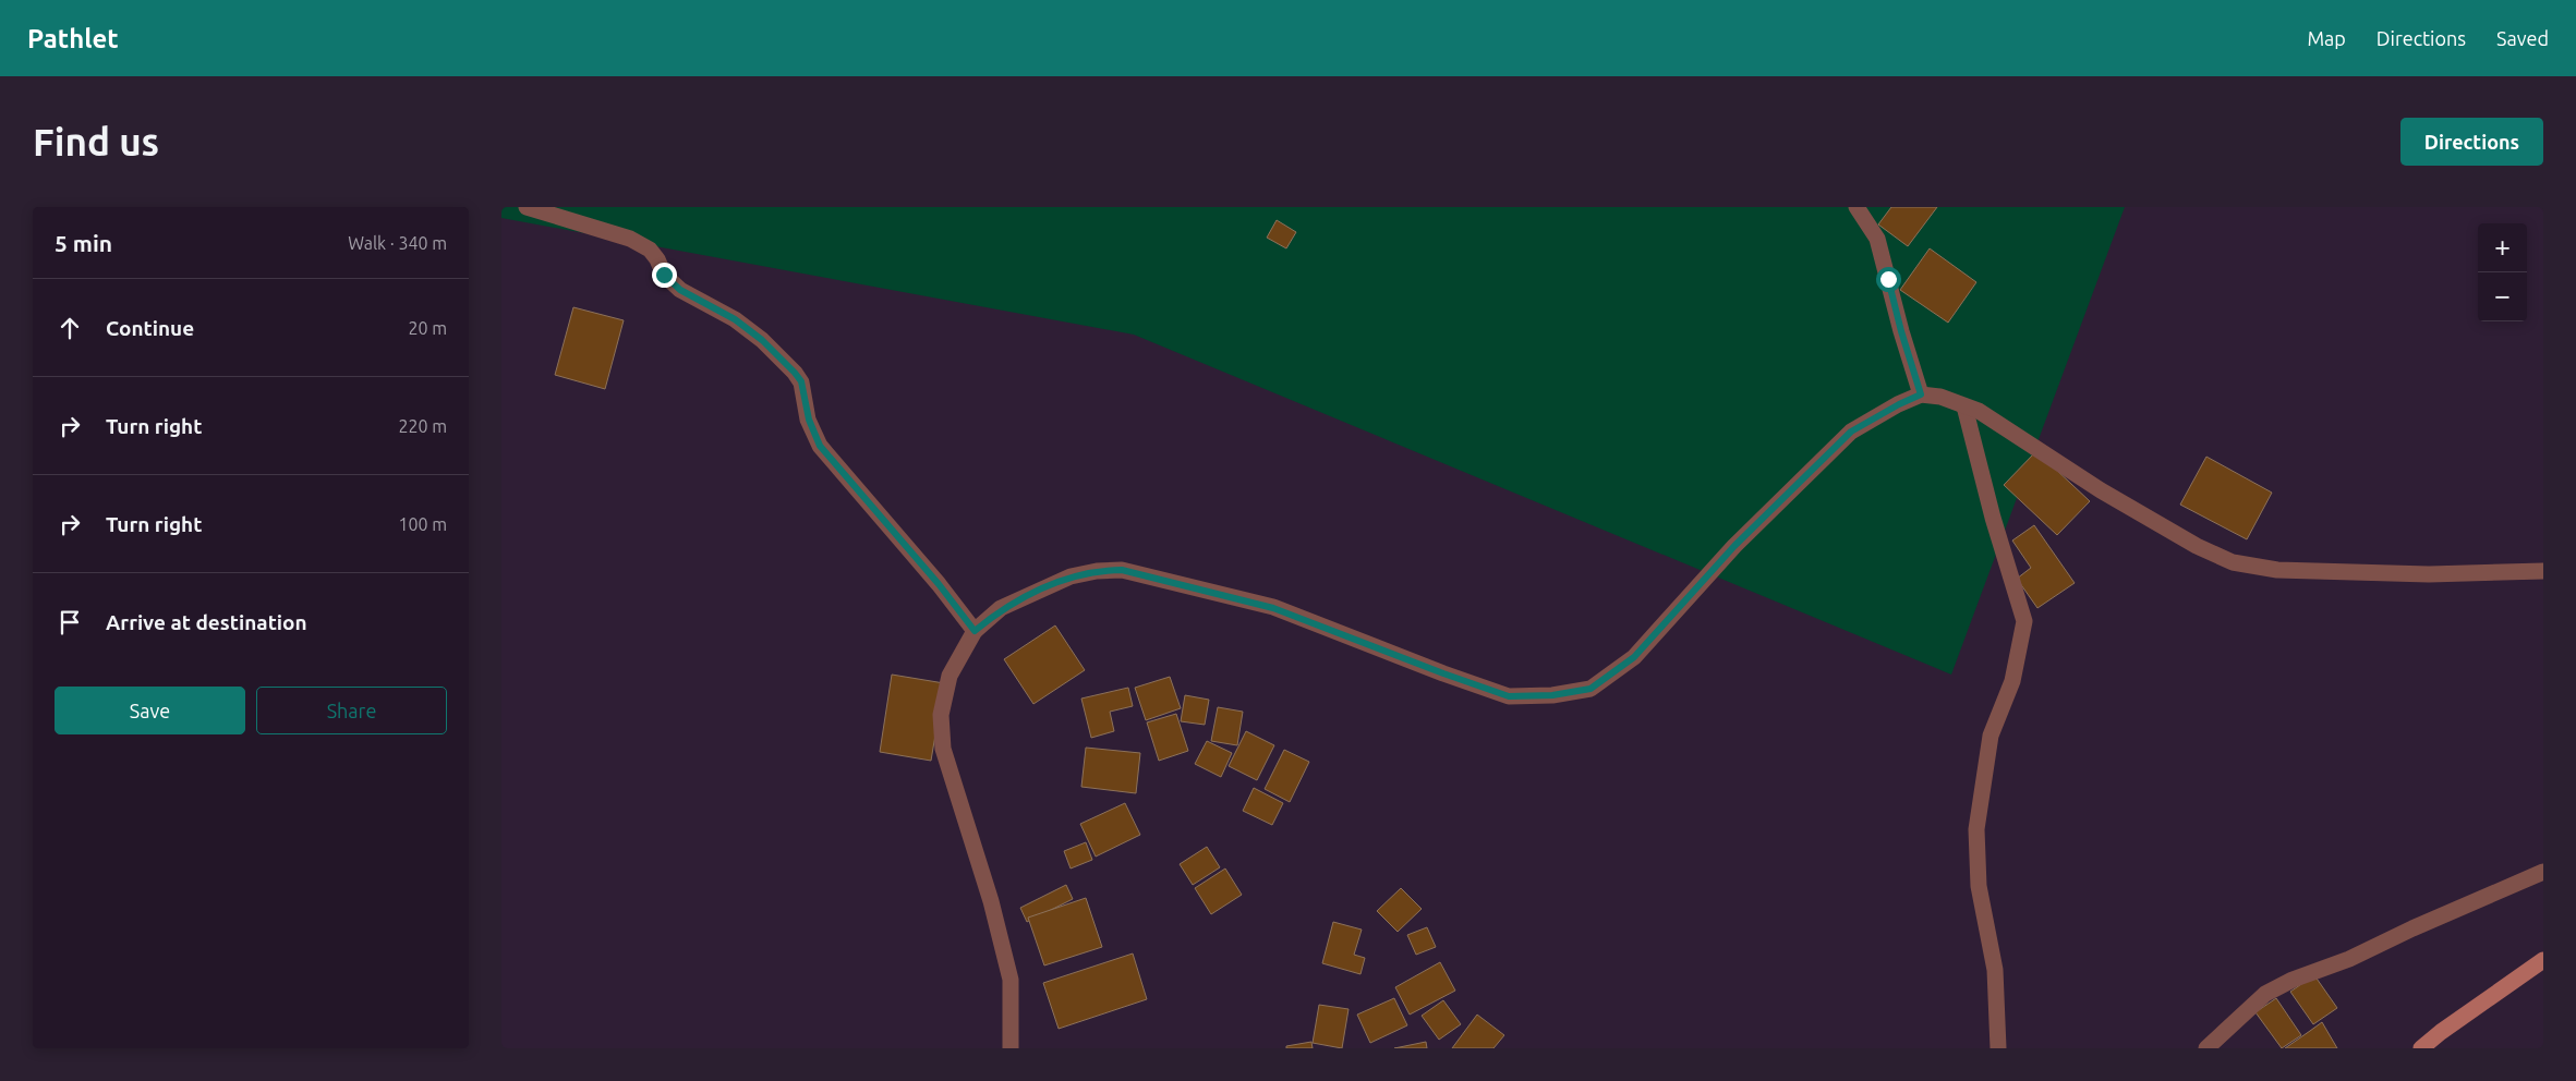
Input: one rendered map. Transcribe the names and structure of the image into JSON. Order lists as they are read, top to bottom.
{
  "page": {
    "header": "Pathlet",
    "nav": ["Map", "Directions", "Saved"],
    "buttons": [
      "Directions",
      ["Save", "Share"]
    ],
    "title": "Find us",
    "heading": ["5 min", "Walk · 340 m"],
    "map_buttons": ["+", "−"],
    "list": [
      ["Continue", "20 m"],
      ["Turn right", "220 m"],
      ["Turn right", "100 m"],
      "Arrive at destination"
    ]
  }
}
